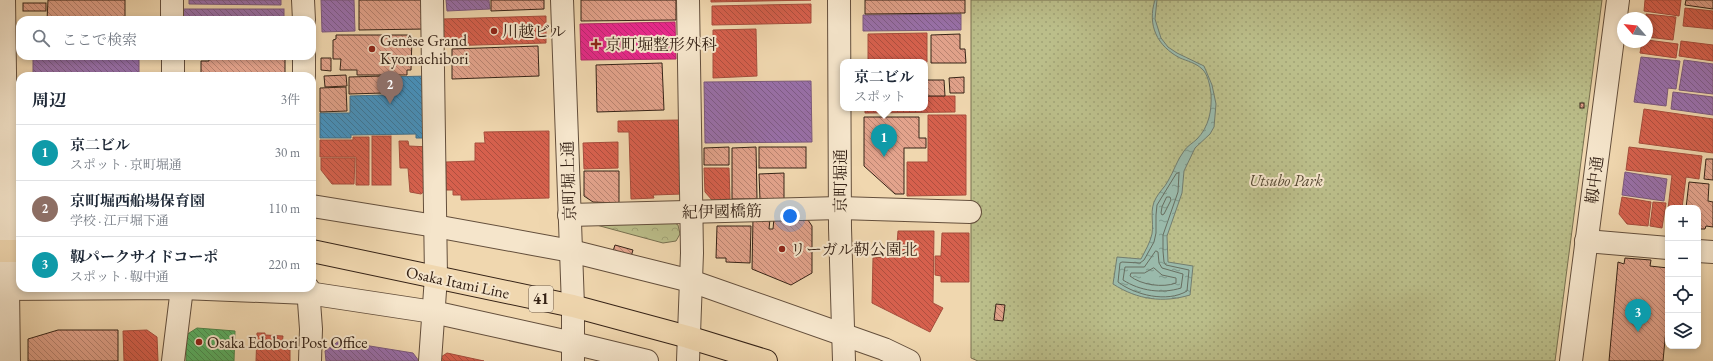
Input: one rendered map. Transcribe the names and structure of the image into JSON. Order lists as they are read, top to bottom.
{
  "streets": {
    "main road": ["Osaka Itami Line", "41"],
    "street": [
      "靱中通",
      "京町堀上通",
      "京町堀通",
      "紀伊國橋筋"
    ]
  },
  "crossings": [
    ["京町堀上通", "紀伊國橋筋"],
    ["京町堀上通", "Osaka Itami Line"],
    ["京町堀通", "紀伊國橋筋"]
  ],
  "parks": ["Utsubo Park"],
  "places": {
    "other": [
      "川越ビル",
      "Genêse Grand Kyomachibori",
      "リーガル靭公園北",
      "Osaka Edobori Post Office"
    ],
    "health": ["京町堀整形外科"]
  },
  "north": "top left",
  "page": {
    "search": "ここで検索",
    "popup": ["京二ビル", "スポット"],
    "pins": ["2", "1", "3"],
    "heading": ["周辺", "3件"],
    "list": [
      {
        "mark": "1",
        "name": "京二ビル",
        "note": "スポット · 京町堀通",
        "value": "30 m"
      },
      {
        "mark": "2",
        "name": "京町堀西船場保育園",
        "note": "学校 · 江戸堀下通",
        "value": "110 m"
      },
      {
        "mark": "3",
        "name": "靱パークサイドコーポ",
        "note": "スポット · 靱中通",
        "value": "220 m"
      }
    ],
    "map_buttons": ["+", "−"]
  }
}
